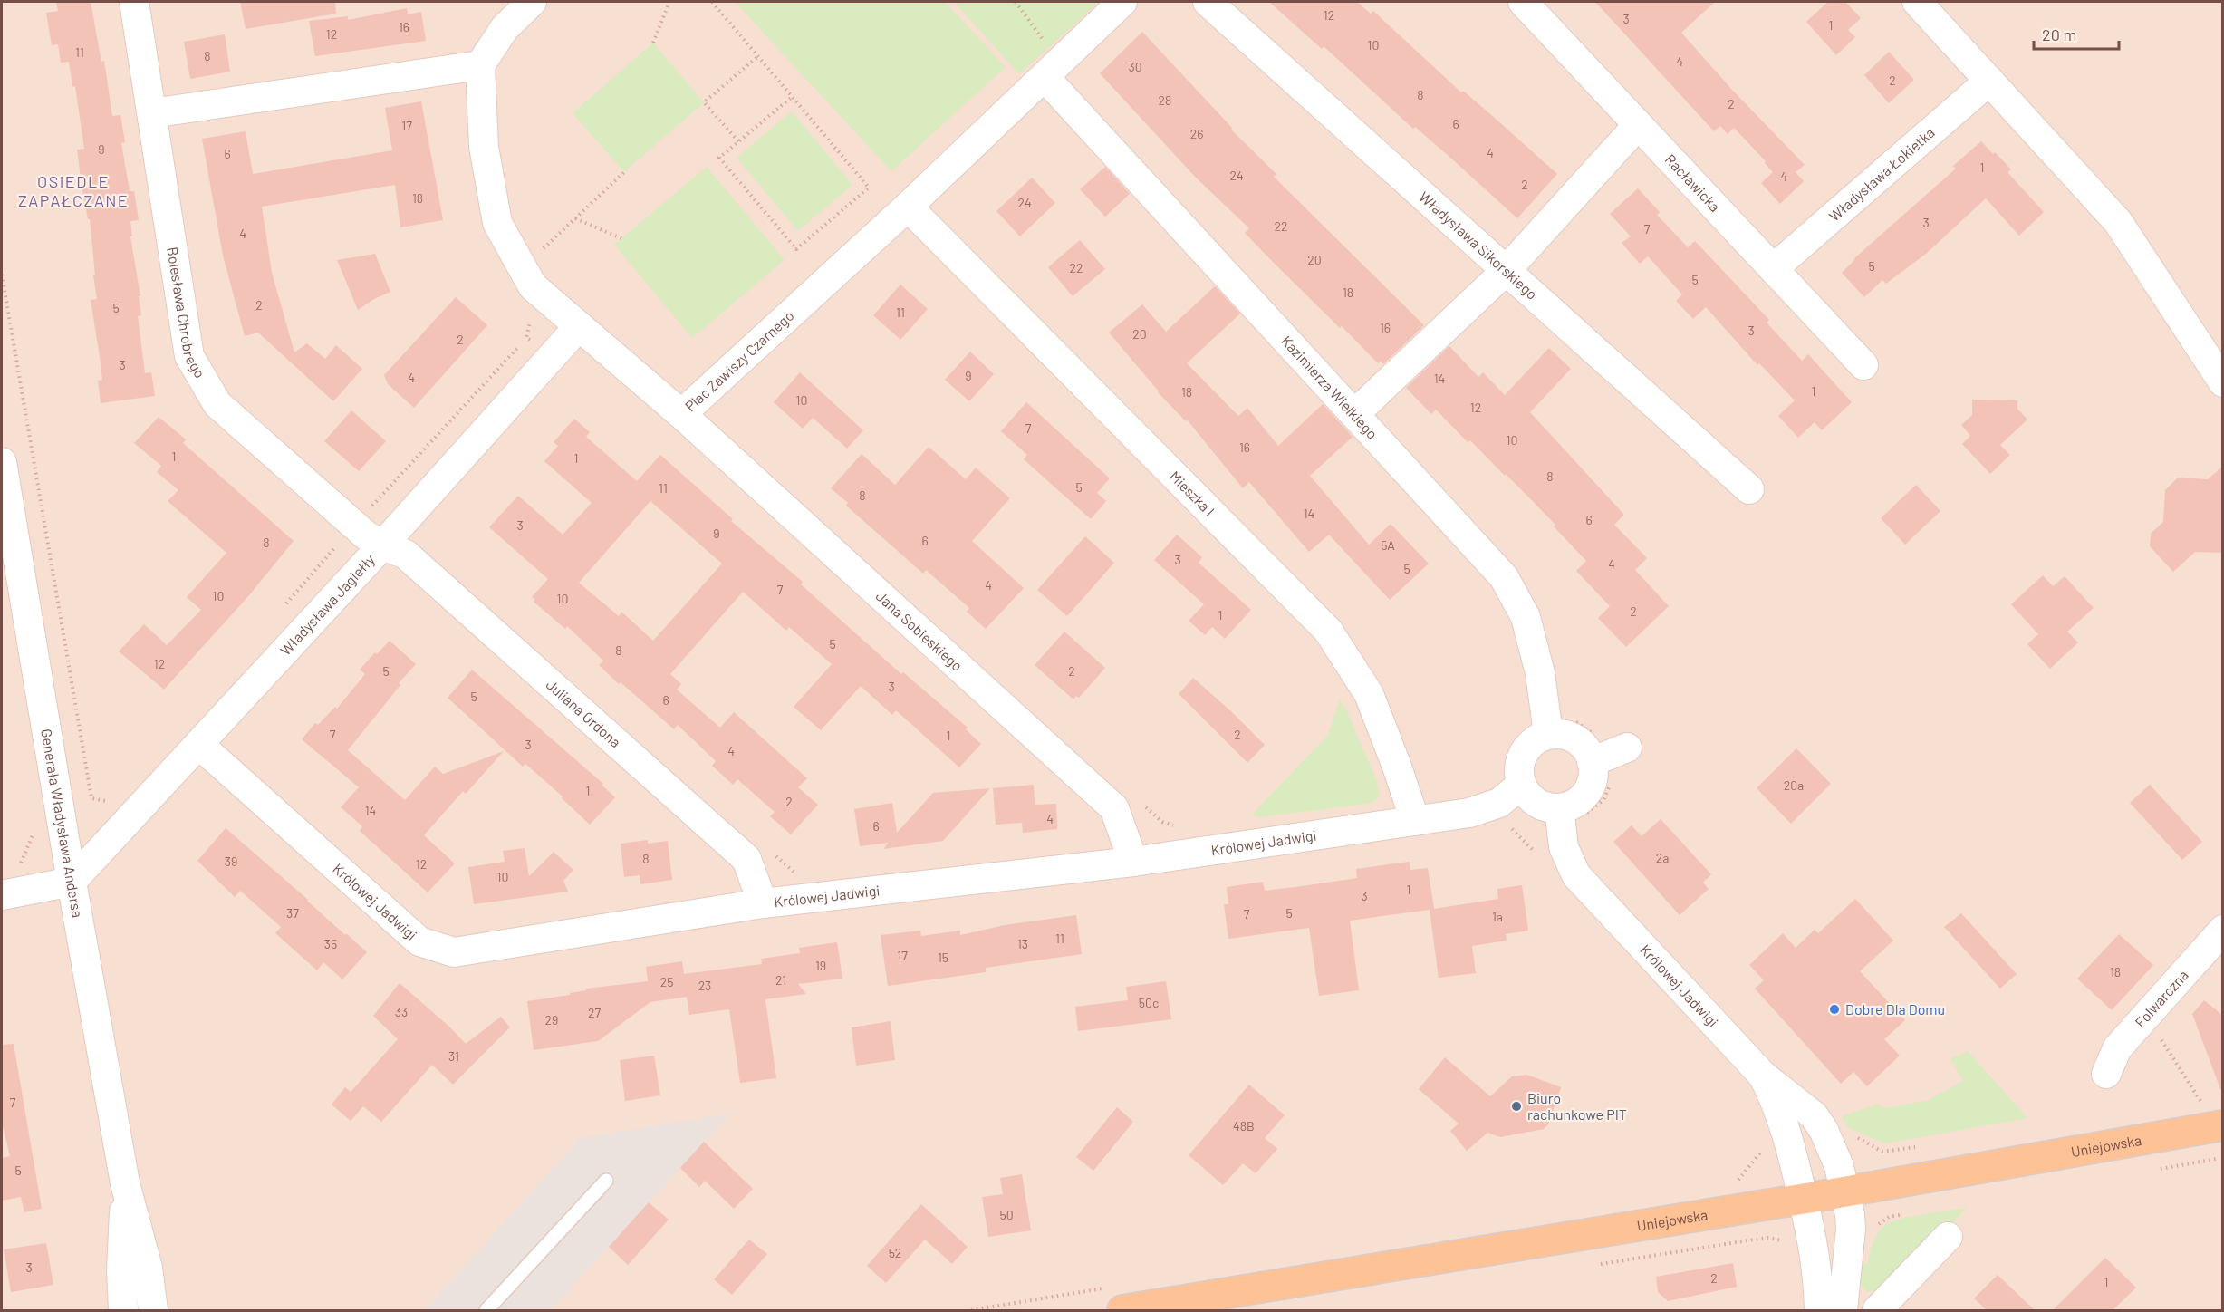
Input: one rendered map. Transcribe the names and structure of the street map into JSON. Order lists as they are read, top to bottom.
{
  "streets": {
    "main road": ["Uniejowska"],
    "street": [
      "Władysława Łokietka",
      "Racławicka",
      "Władysława Sikorskiego",
      "Bolesława Chrobrego",
      "Plac Zawiszy Czarnego",
      "Kazimierza Wielkiego",
      "Mieszka I",
      "Władysława Jagiełły",
      "Jana Sobieskiego",
      "Juliana Ordona",
      "Generała Władysława Andersa",
      "Królowej Jadwigi",
      "Folwarczna"
    ]
  },
  "crossings": [
    ["Władysława Łokietka", "Racławicka"],
    ["Bolesława Chrobrego", "Władysława Jagiełły"],
    ["Bolesława Chrobrego", "Juliana Ordona"],
    ["Plac Zawiszy Czarnego", "Kazimierza Wielkiego"],
    ["Plac Zawiszy Czarnego", "Mieszka I"],
    ["Plac Zawiszy Czarnego", "Władysława Jagiełły"],
    ["Plac Zawiszy Czarnego", "Jana Sobieskiego"],
    ["Mieszka I", "Królowej Jadwigi"],
    ["Władysława Jagiełły", "Juliana Ordona"],
    ["Władysława Jagiełły", "Generała Władysława Andersa"],
    ["Władysława Jagiełły", "Królowej Jadwigi"],
    ["Jana Sobieskiego", "Królowej Jadwigi"],
    ["Juliana Ordona", "Królowej Jadwigi"],
    ["Królowej Jadwigi", "Uniejowska"]
  ],
  "districts": ["OSIEDLE ZAPAŁCZANE"],
  "places": ["Dobre Dla Domu", "Biuro rachunkowe PIT"],
  "house_numbers": [
    "12",
    "3",
    "1",
    "16",
    "12",
    "10",
    "11",
    "8",
    "4",
    "30",
    "2",
    "8",
    "28",
    "2",
    "6",
    "17",
    "26",
    "9",
    "4",
    "6",
    "1",
    "24",
    "4",
    "2",
    "18",
    "24",
    "3",
    "22",
    "7",
    "4",
    "20",
    "5",
    "22",
    "5",
    "18",
    "2",
    "5",
    "11",
    "16",
    "3",
    "20",
    "2",
    "3",
    "9",
    "4",
    "14",
    "1",
    "18",
    "10",
    "12",
    "7",
    "10",
    "16",
    "1",
    "1",
    "8",
    "5",
    "11",
    "8",
    "14",
    "6",
    "3",
    "9",
    "6",
    "8",
    "5A",
    "3",
    "4",
    "5",
    "4",
    "7",
    "10",
    "10",
    "2",
    "1",
    "5",
    "8",
    "12",
    "5",
    "2",
    "3",
    "5",
    "6",
    "7",
    "2",
    "1",
    "3",
    "4",
    "20a",
    "1",
    "2",
    "14",
    "4",
    "6",
    "2a",
    "8",
    "39",
    "12",
    "10",
    "1",
    "3",
    "37",
    "5",
    "7",
    "1a",
    "11",
    "35",
    "13",
    "17",
    "15",
    "19",
    "18",
    "21",
    "25",
    "23",
    "50c",
    "33",
    "27",
    "29",
    "31",
    "7",
    "48B",
    "5",
    "50",
    "52",
    "3",
    "2",
    "1"
  ],
  "scale_bar": "20 m"
}
